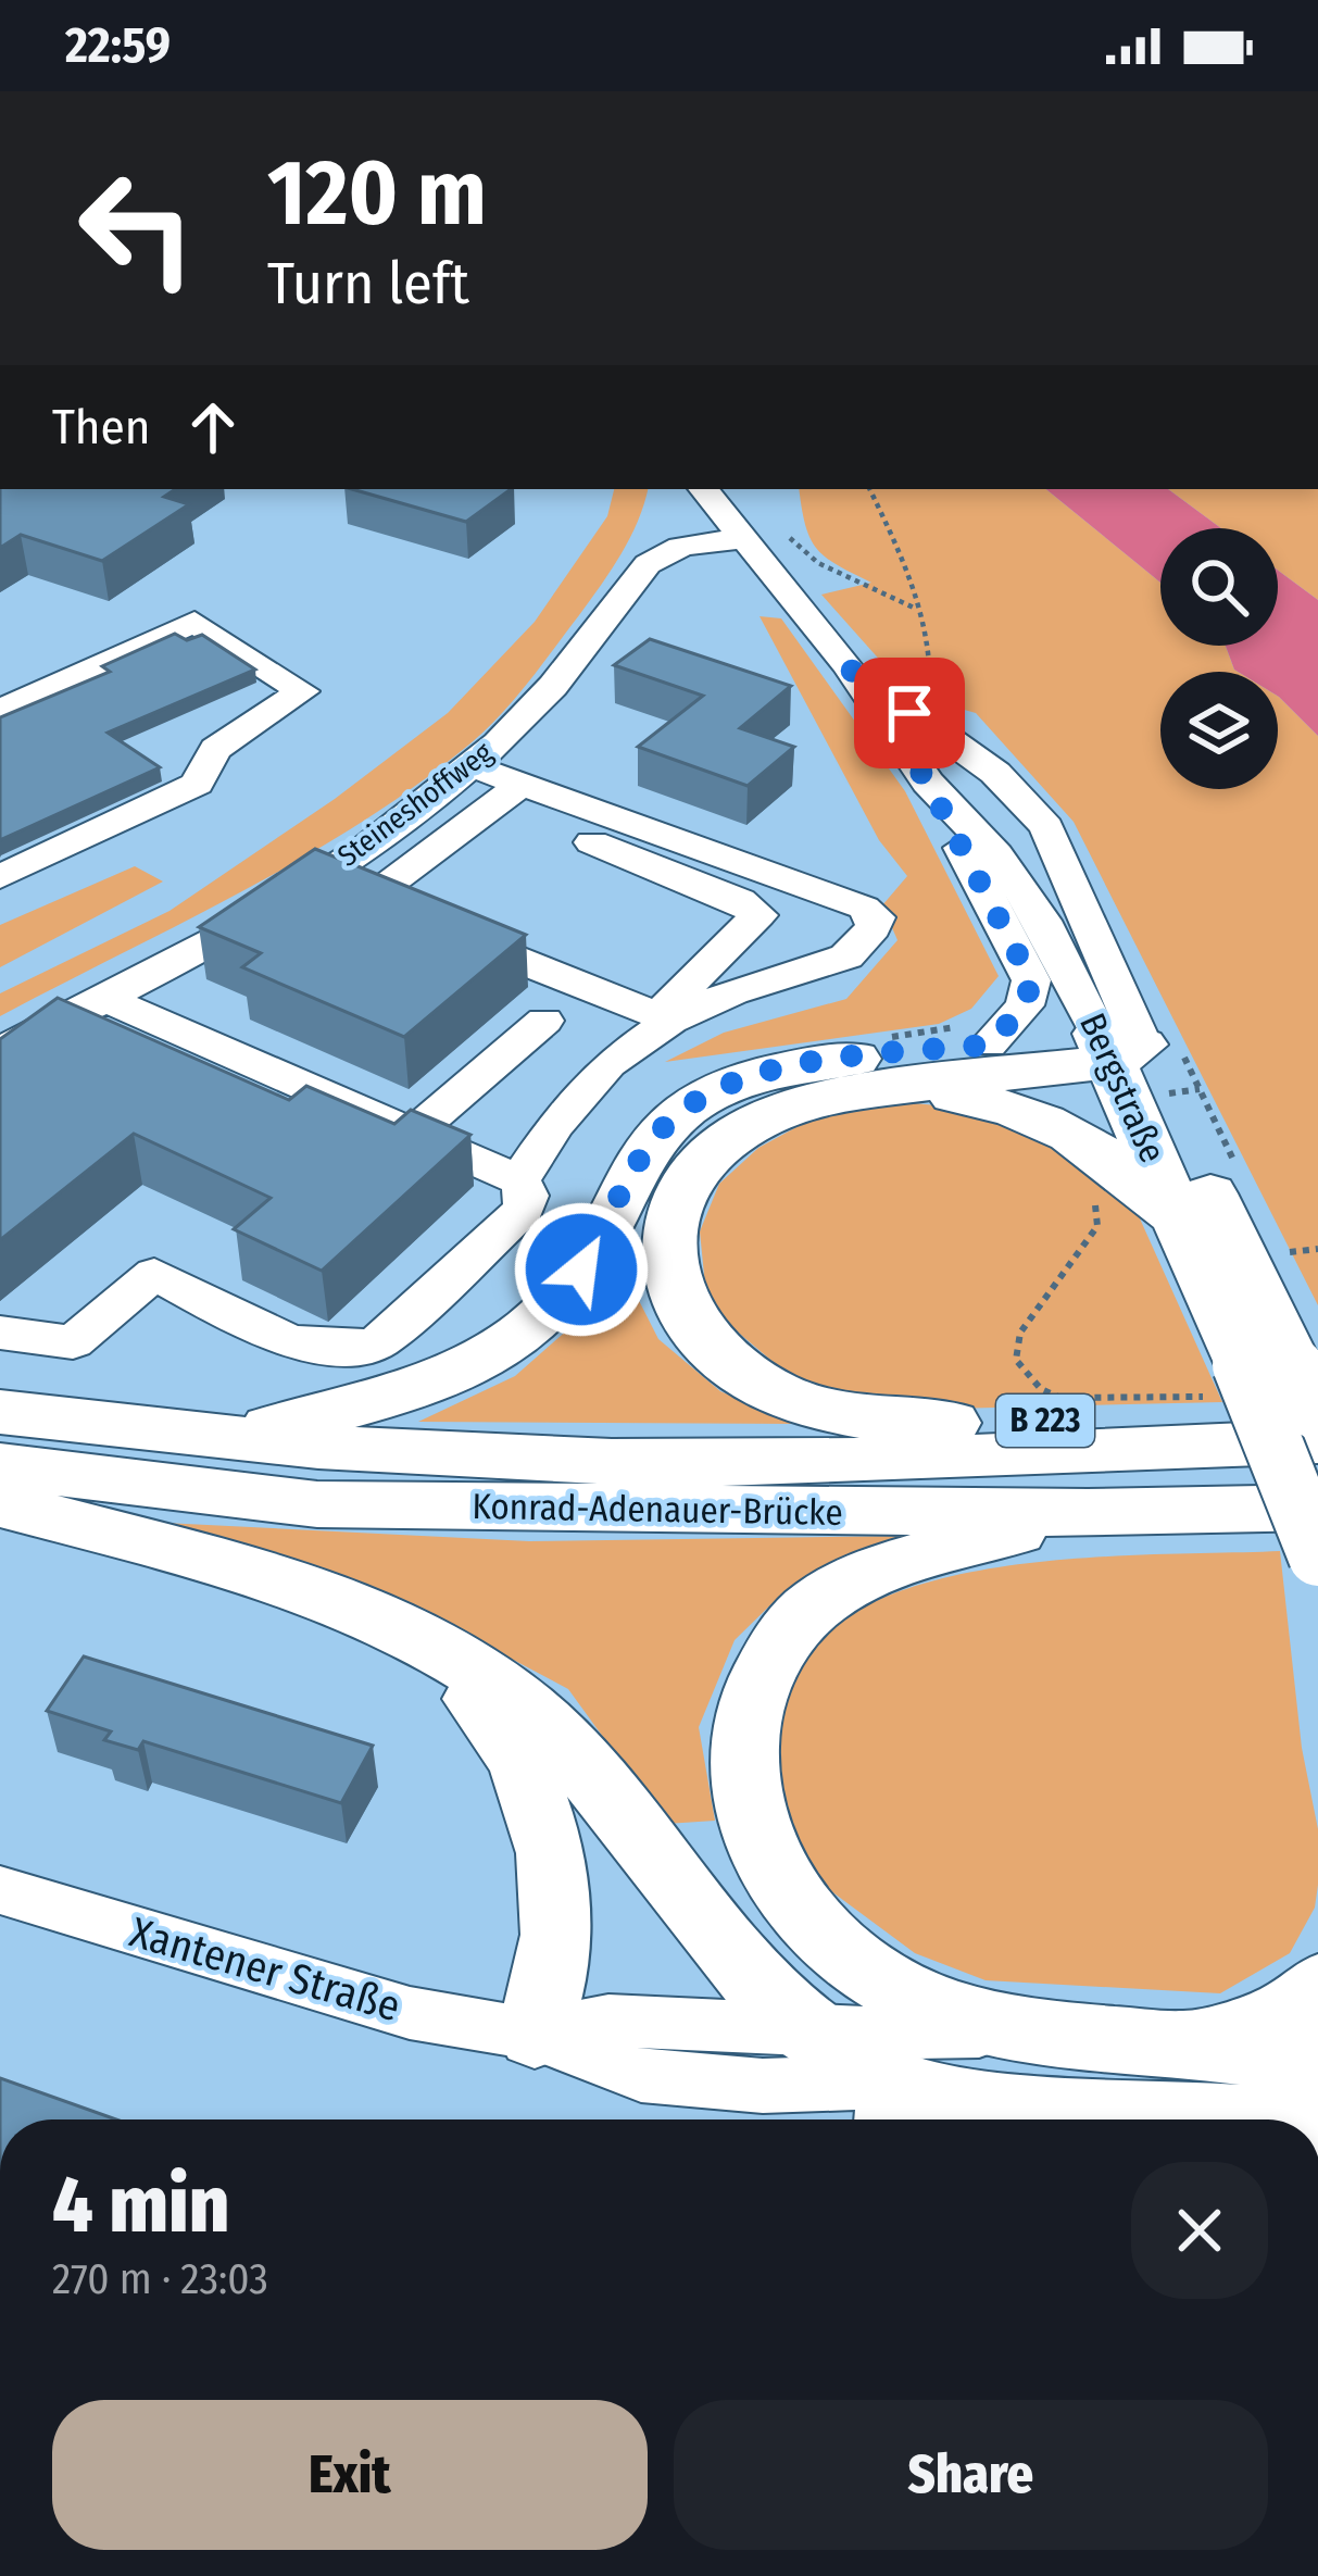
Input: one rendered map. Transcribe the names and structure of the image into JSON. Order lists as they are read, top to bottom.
{
  "streets": {
    "main road": ["Bergstraße", "B 223", "Konrad-Adenauer-Brücke"],
    "street": ["Steineshoffweg", "Xantener Straße"]
  },
  "crossings": [
    ["Bergstraße", "B 223"],
    ["B 223", "Konrad-Adenauer-Brücke"]
  ],
  "page": {
    "status": "22:59",
    "turn": ["120 m", "Turn left"],
    "then": "Then",
    "heading": ["4 min", "270 m · 23:03"],
    "buttons": ["Exit", "Share"]
  }
}
